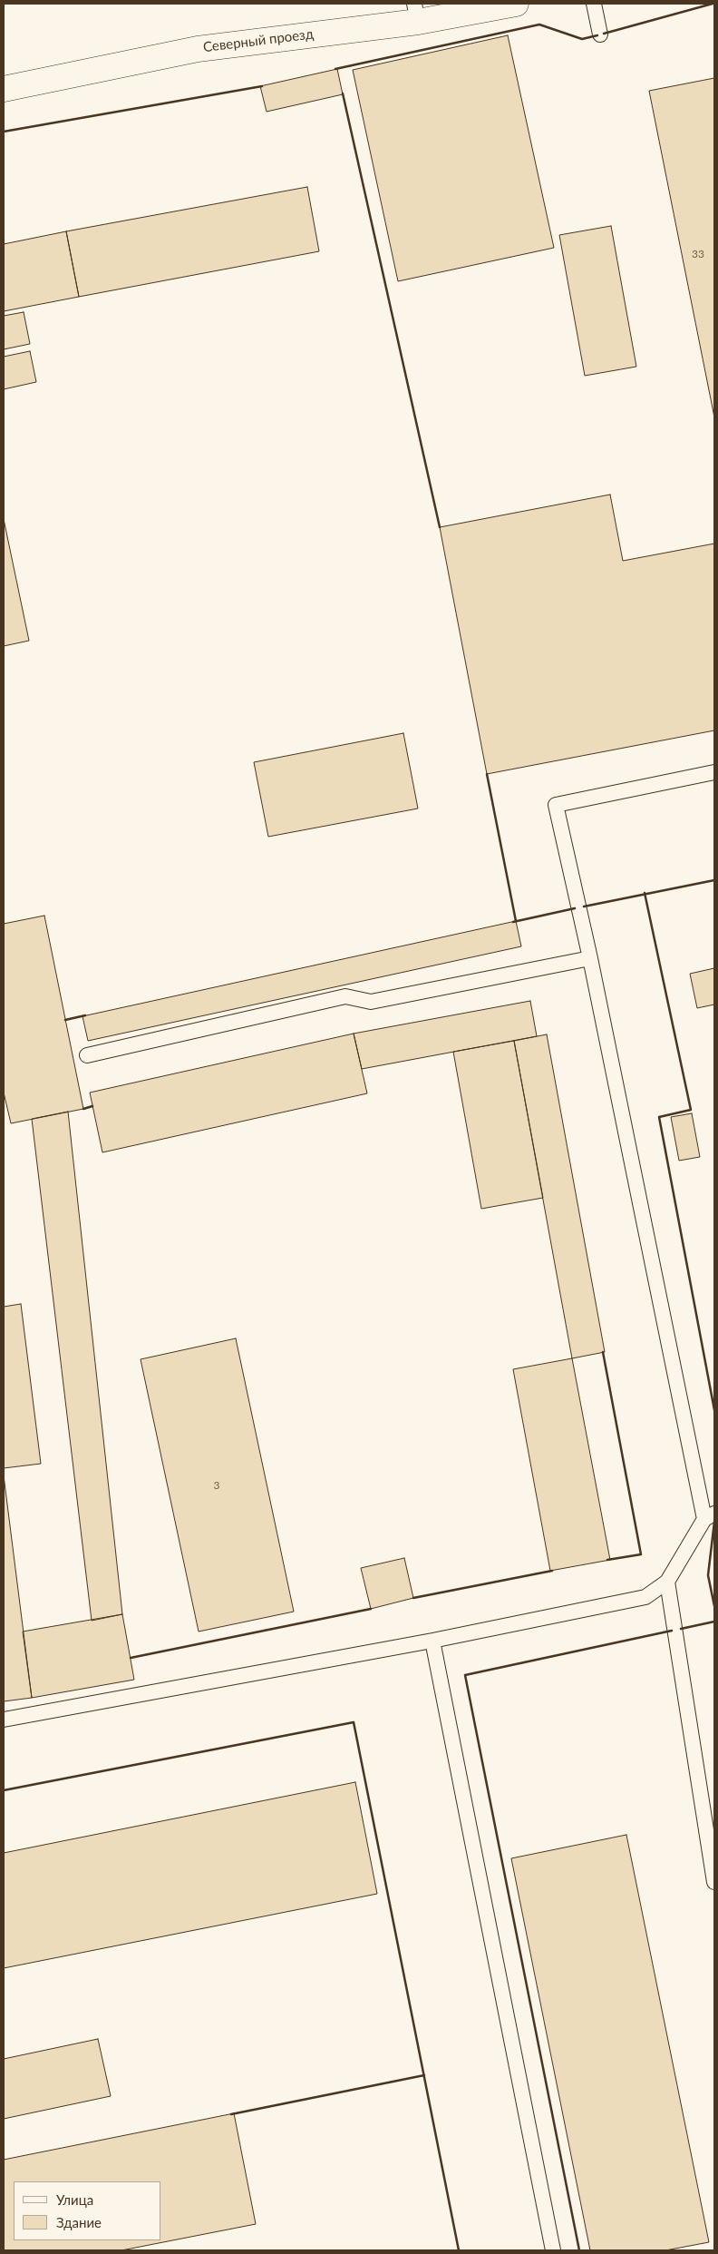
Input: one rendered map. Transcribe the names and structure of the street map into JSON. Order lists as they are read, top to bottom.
{
  "streets": {
    "street": ["Северный проезд"]
  },
  "house_numbers": ["33", "3"],
  "legend": ["Улица", "Здание"]
}
